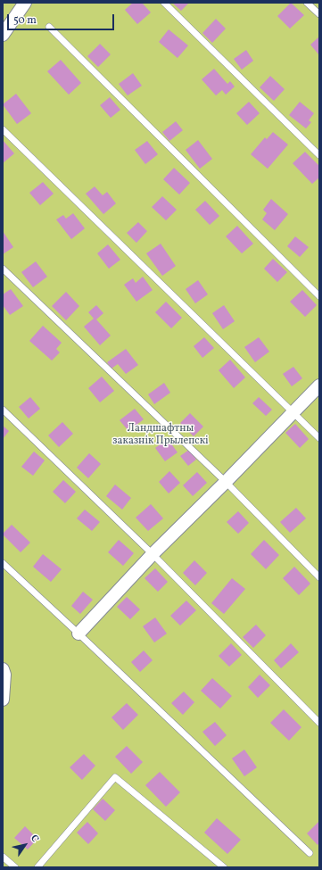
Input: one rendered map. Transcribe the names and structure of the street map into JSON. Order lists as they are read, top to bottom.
{
  "parks": ["Ландшафтны заказнік Прылепскі"],
  "scale_bar": "50 m",
  "north": "top right"
}
